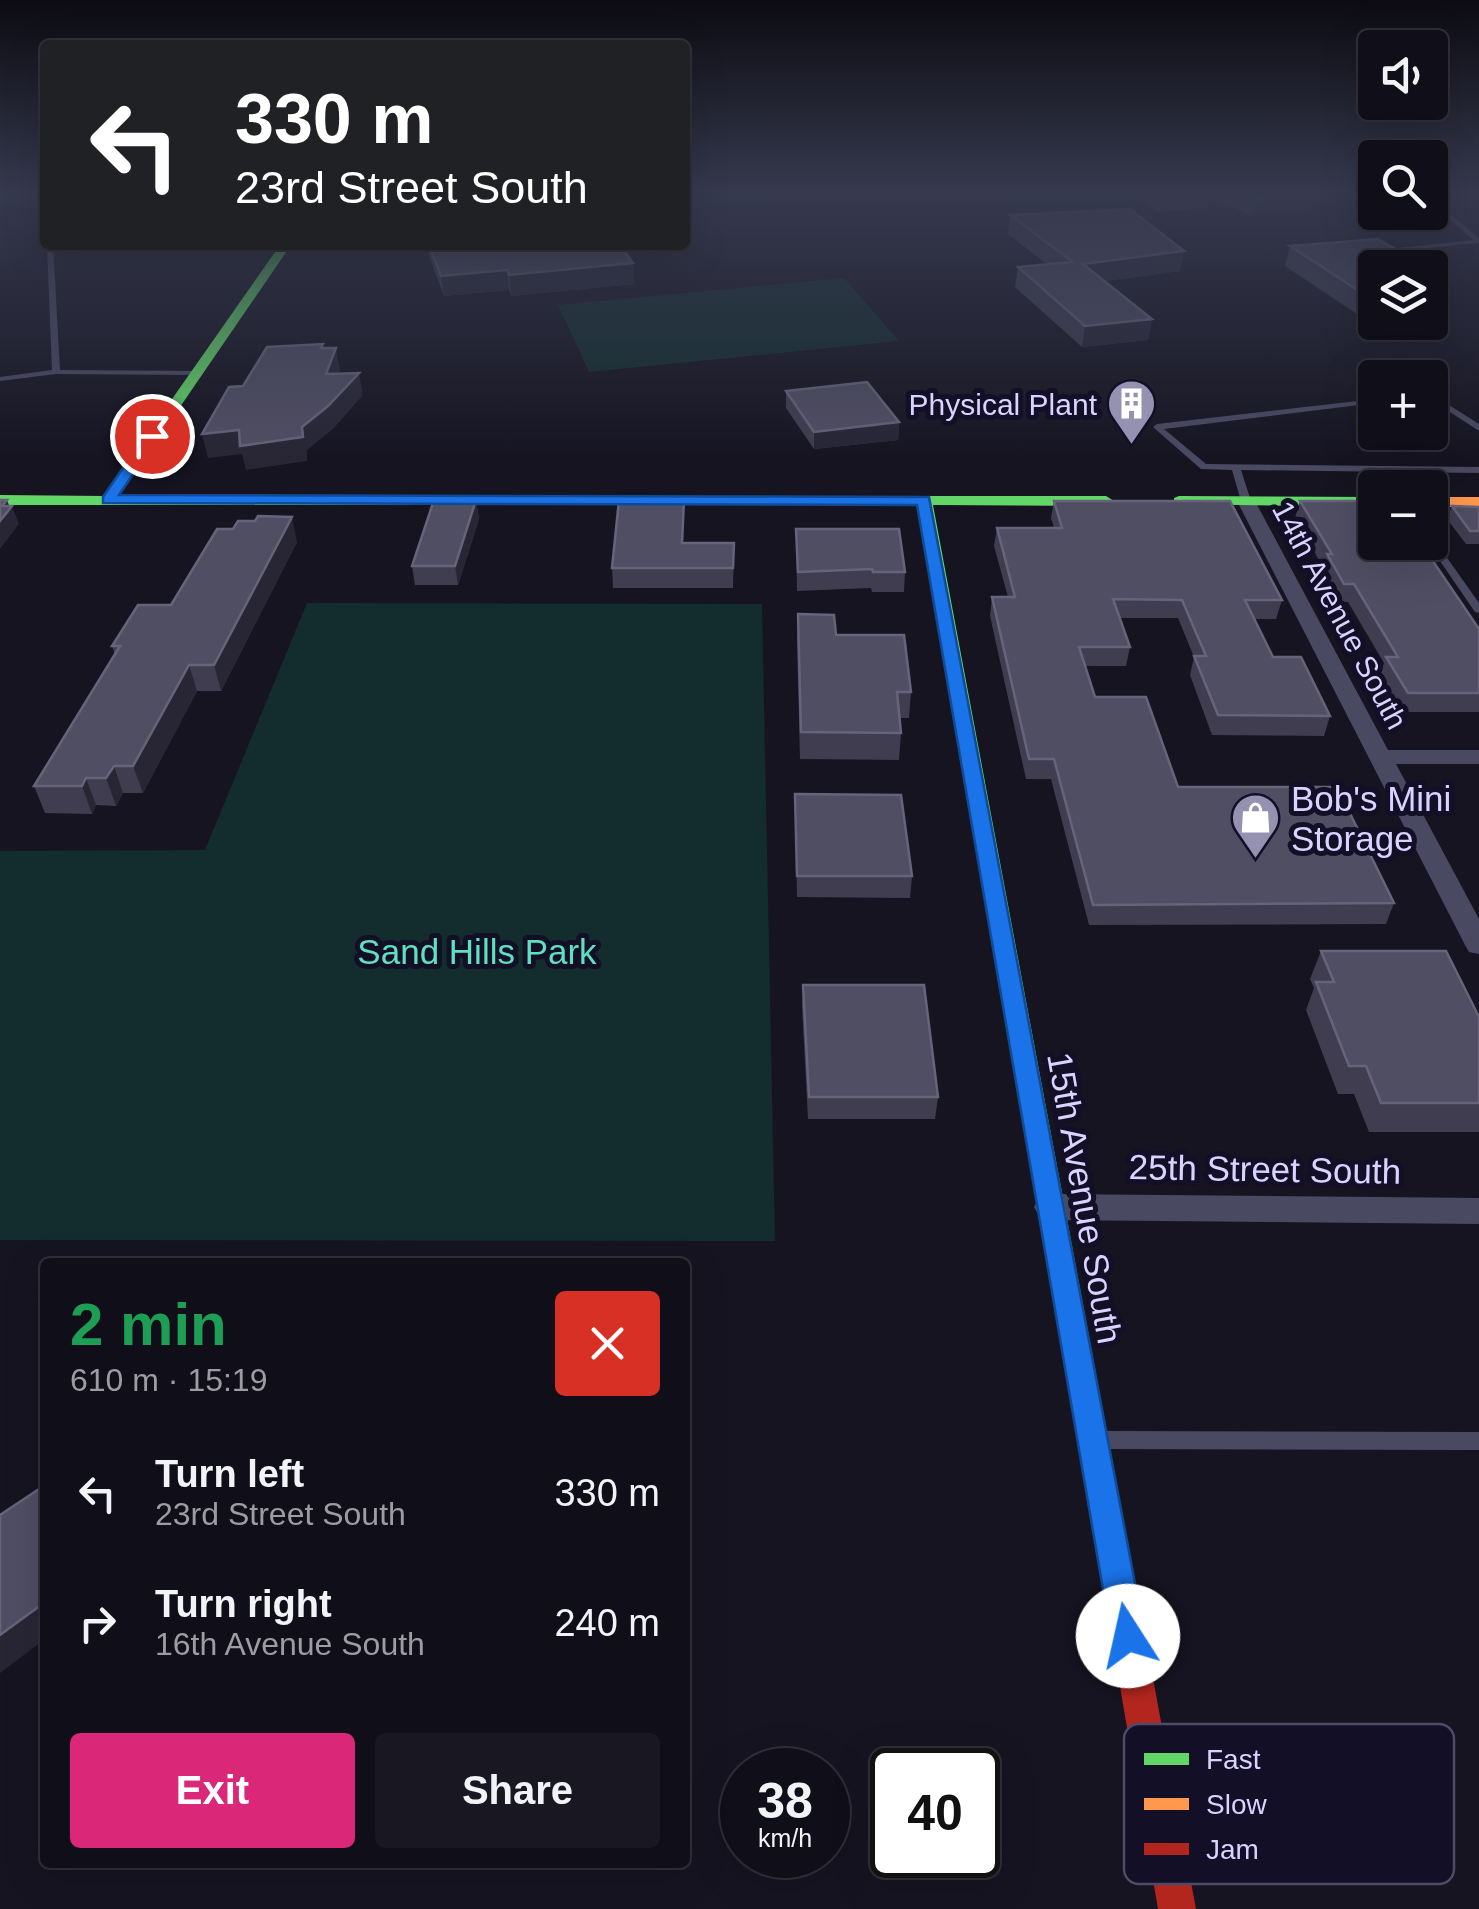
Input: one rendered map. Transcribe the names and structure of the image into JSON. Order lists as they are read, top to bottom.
{
  "streets": {
    "street": ["14th Avenue South", "25th Street South", "15th Avenue South"]
  },
  "crossings": [
    ["25th Street South", "15th Avenue South"]
  ],
  "parks": ["Sand Hills Park"],
  "places": {
    "building": ["Physical Plant"],
    "shop": ["Bob's Mini Storage"]
  },
  "legend": ["Fast", "Slow", "Jam"],
  "page": {
    "map_buttons": ["+", "−"],
    "turn": ["330 m", "23rd Street South"],
    "heading": ["2 min", "610 m · 15:19"],
    "list": [
      {
        "name": "Turn left",
        "note": "23rd Street South",
        "value": "330 m"
      },
      {
        "name": "Turn right",
        "note": "16th Avenue South",
        "value": "240 m"
      }
    ],
    "buttons": ["Exit", "Share"],
    "speed": "38 km/h",
    "limit": "40"
  }
}
